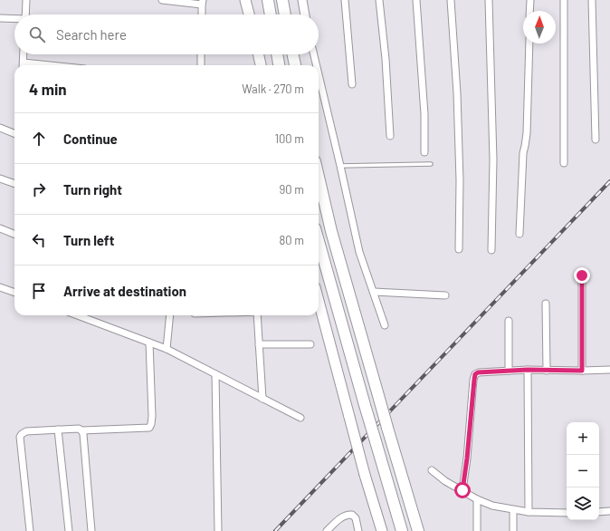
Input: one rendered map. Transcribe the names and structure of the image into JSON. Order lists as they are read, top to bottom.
{
  "north": "top",
  "page": {
    "search": "Search here",
    "heading": ["4 min", "Walk · 270 m"],
    "list": [
      ["Continue", "100 m"],
      ["Turn right", "90 m"],
      ["Turn left", "80 m"],
      "Arrive at destination"
    ],
    "map_buttons": ["+", "−"]
  }
}
